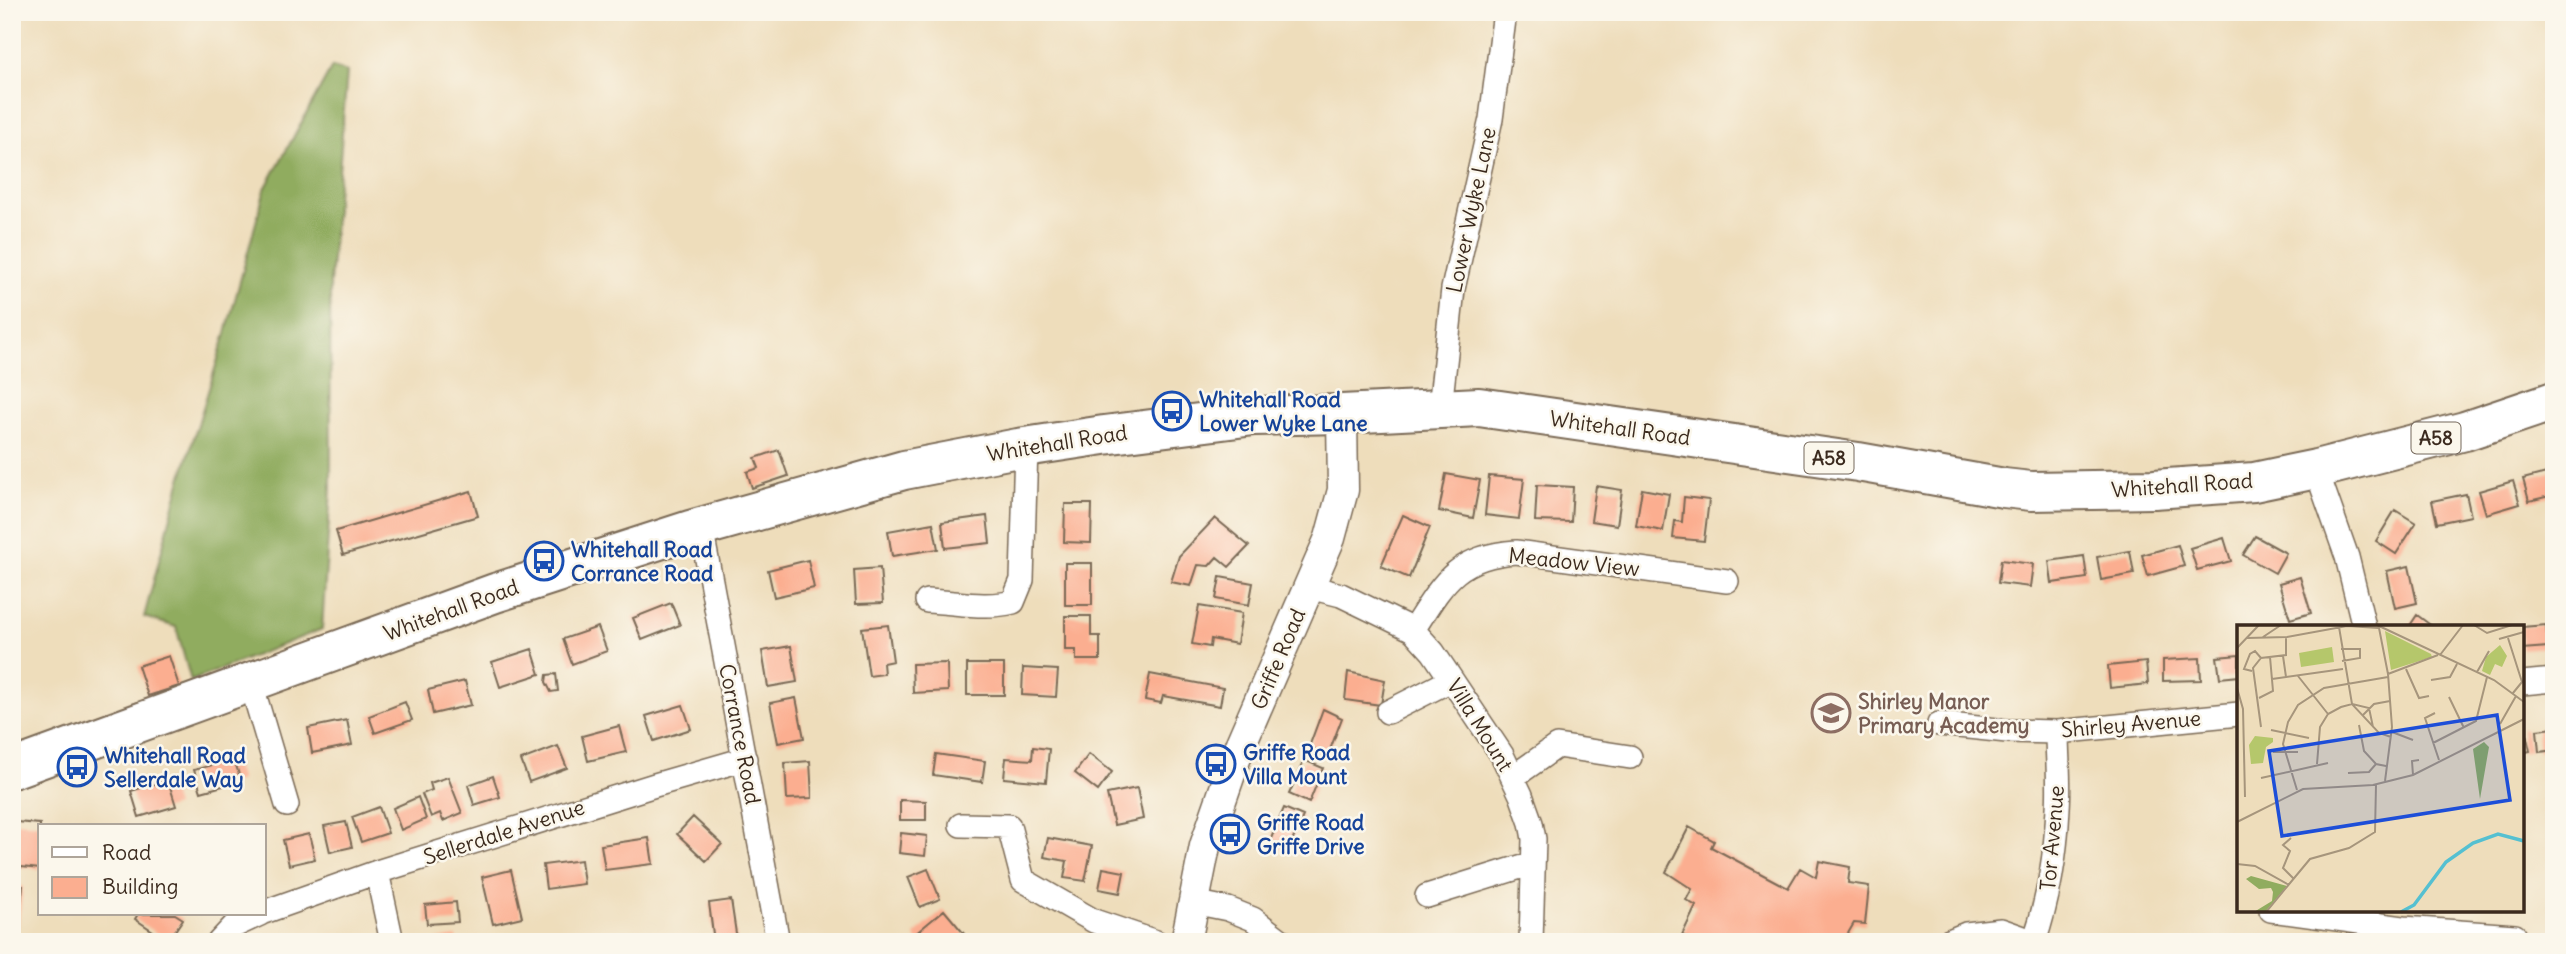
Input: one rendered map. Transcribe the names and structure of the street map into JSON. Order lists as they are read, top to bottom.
{
  "streets": {
    "highway": ["Whitehall Road", "A58"],
    "street": [
      "Lower Wyke Lane",
      "Meadow View",
      "Griffe Road",
      "Shirley Avenue",
      "Villa Mount",
      "Corrance Road",
      "Sellerdale Avenue",
      "Tor Avenue"
    ]
  },
  "crossings": [
    ["Lower Wyke Lane", "Whitehall Road"],
    ["Whitehall Road", "Griffe Road"],
    ["Whitehall Road", "Corrance Road"],
    ["Meadow View", "Villa Mount"],
    ["Griffe Road", "Villa Mount"],
    ["Shirley Avenue", "Tor Avenue"],
    ["Corrance Road", "Sellerdale Avenue"]
  ],
  "places": {
    "bus stop": [
      "Whitehall Road Lower Wyke Lane",
      "Whitehall Road Corrance Road",
      "Griffe Road Villa Mount",
      "Whitehall Road Sellerdale Way",
      "Griffe Road Griffe Drive"
    ],
    "school or university": ["Shirley Manor Primary Academy"]
  },
  "legend": ["Road", "Building"]
}
